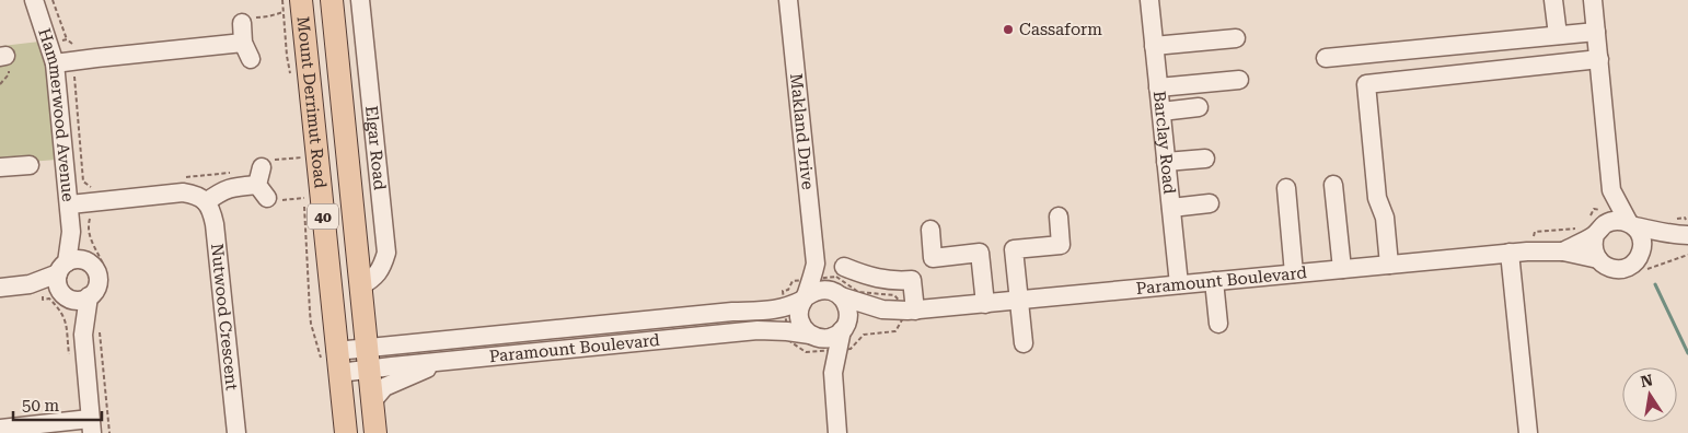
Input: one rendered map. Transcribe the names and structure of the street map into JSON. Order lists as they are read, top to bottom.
{
  "streets": {
    "main road": ["Mount Derrimut Road", "40"],
    "street": [
      "Hammerwood Avenue",
      "Makland Drive",
      "Barclay Road",
      "Elgar Road",
      "Paramount Boulevard",
      "Nutwood Crescent"
    ]
  },
  "crossings": [
    ["Mount Derrimut Road", "Elgar Road"],
    ["Mount Derrimut Road", "Paramount Boulevard"],
    ["Makland Drive", "Paramount Boulevard"],
    ["Barclay Road", "Paramount Boulevard"]
  ],
  "places": ["Cassaform"],
  "scale_bar": "50 m",
  "north": "top"
}
